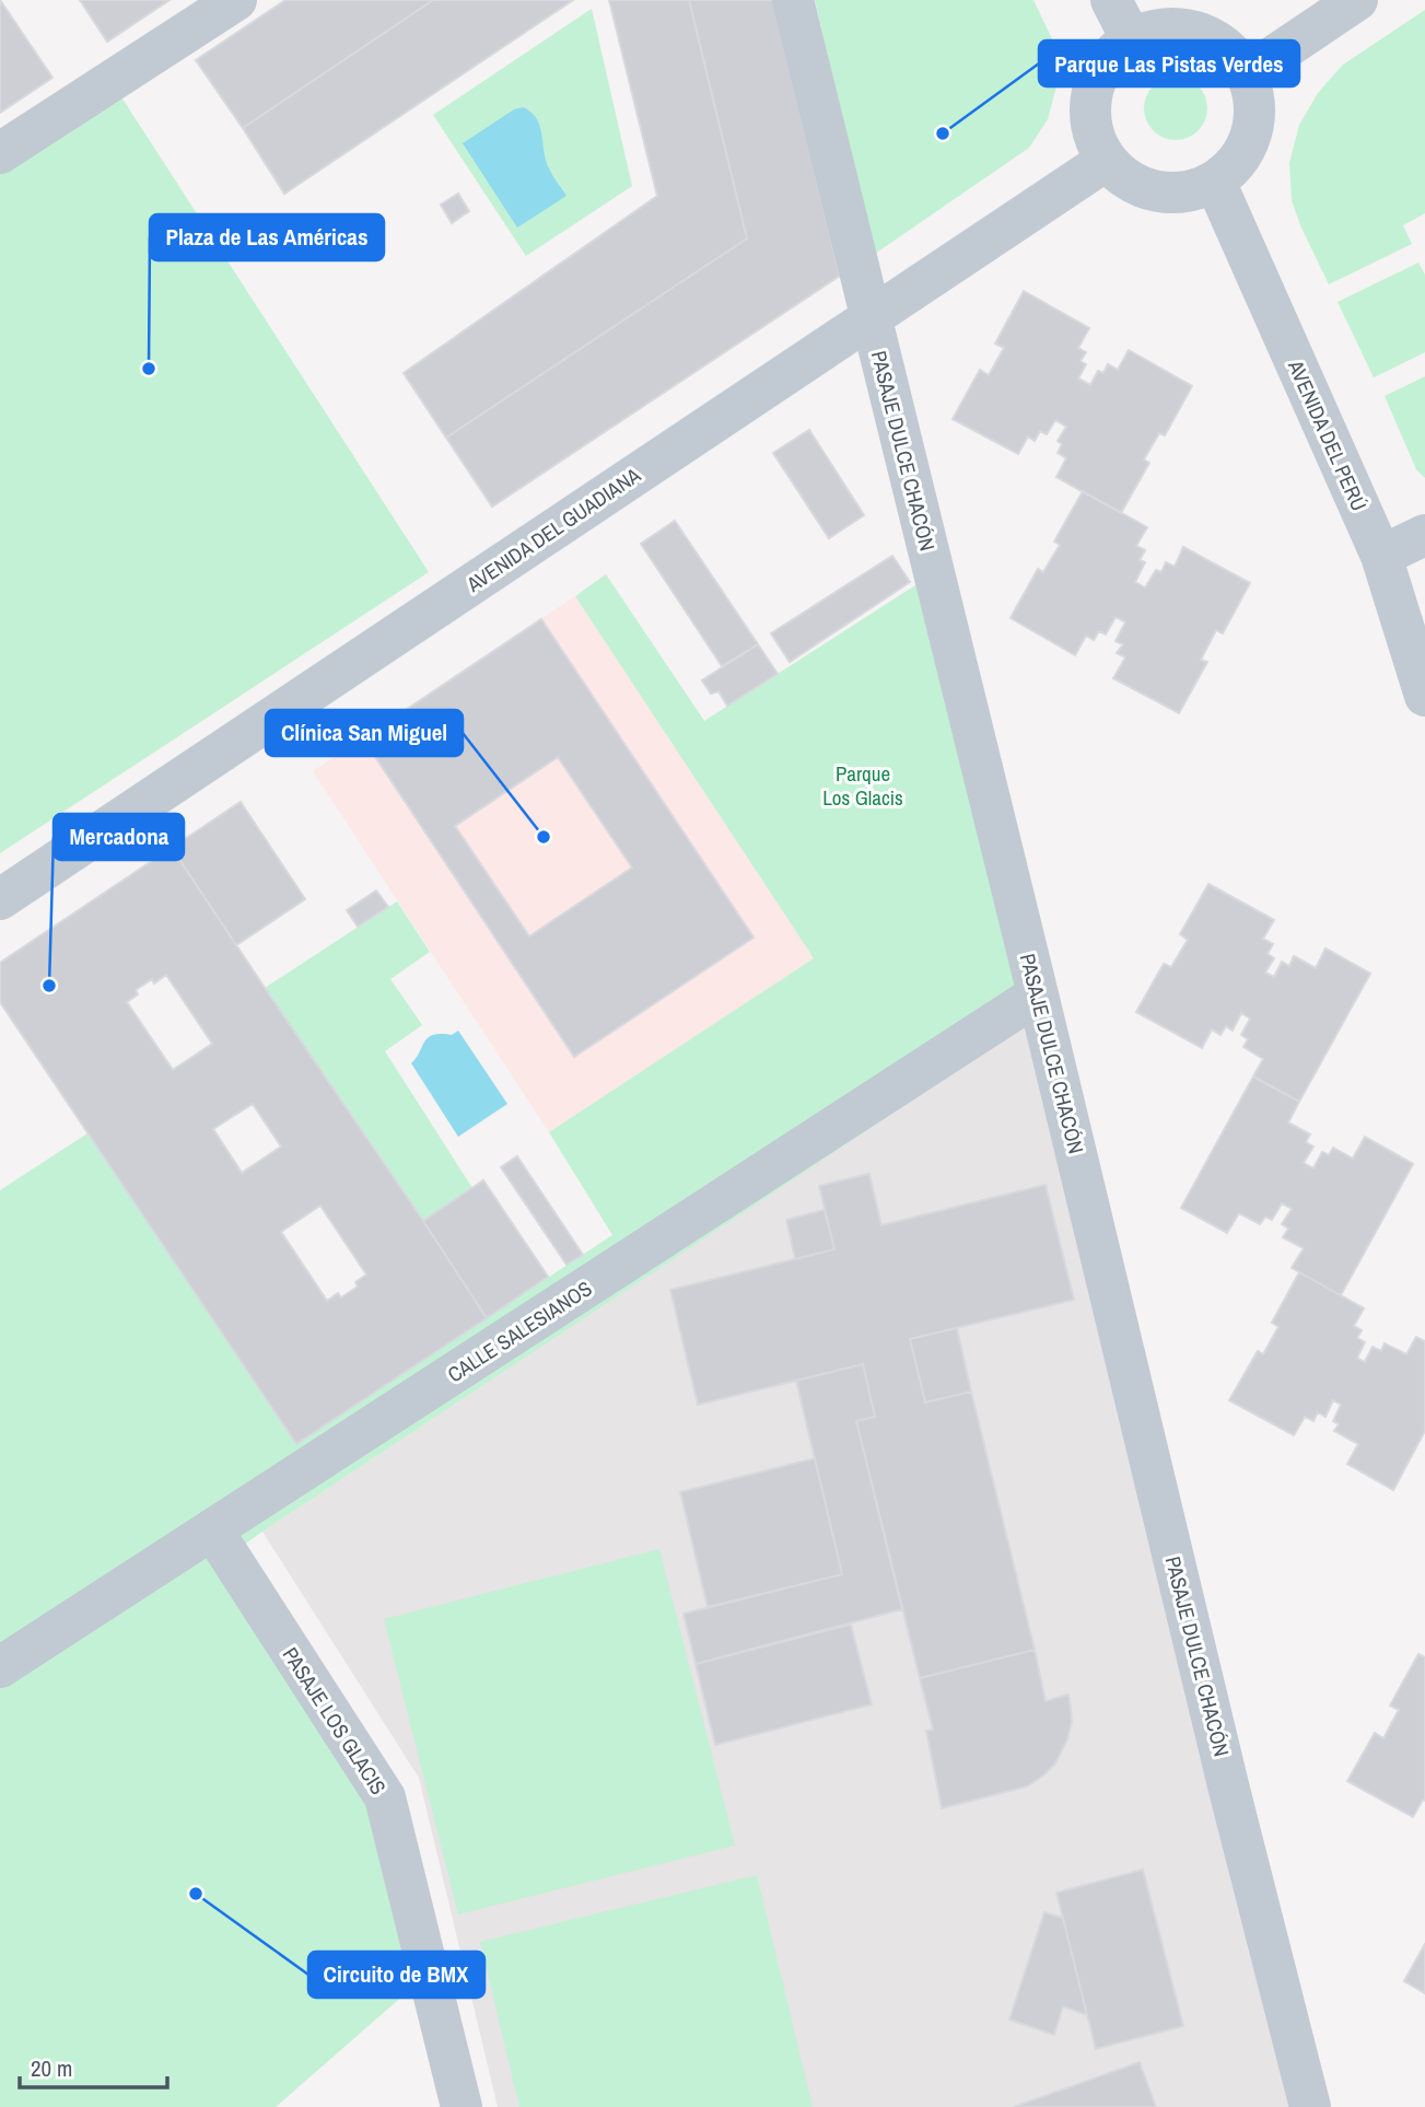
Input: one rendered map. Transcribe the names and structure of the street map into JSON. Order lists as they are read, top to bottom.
{
  "streets": {
    "street": [
      "AVENIDA DEL PERÚ",
      "PASAJE DULCE CHACÓN",
      "AVENIDA DEL GUADIANA",
      "CALLE SALESIANOS",
      "PASAJE LOS GLACIS"
    ]
  },
  "crossings": [
    ["AVENIDA DEL PERÚ", "AVENIDA DEL GUADIANA"],
    ["PASAJE DULCE CHACÓN", "AVENIDA DEL GUADIANA"],
    ["PASAJE DULCE CHACÓN", "CALLE SALESIANOS"],
    ["CALLE SALESIANOS", "PASAJE LOS GLACIS"]
  ],
  "parks": ["Parque Los Glacis"],
  "places": [
    "Parque Las Pistas Verdes",
    "Plaza de Las Américas",
    "Clínica San Miguel",
    "Mercadona",
    "Circuito de BMX"
  ],
  "scale_bar": "20 m"
}
